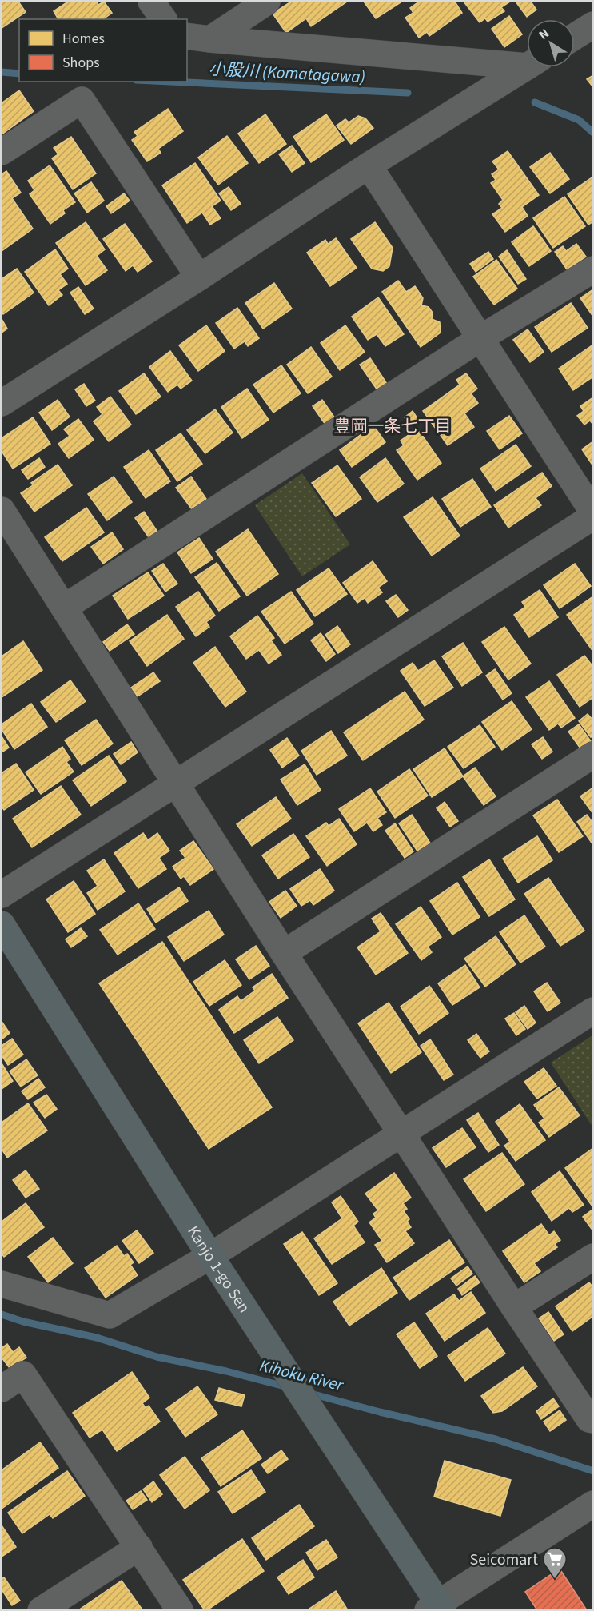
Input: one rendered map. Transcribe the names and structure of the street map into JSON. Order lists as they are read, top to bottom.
{
  "streets": {
    "main road": ["Kanjo 1-go Sen"]
  },
  "districts": ["豊岡一条七丁目"],
  "water": ["小股川 (Komatagawa)", "Kihoku River"],
  "places": {
    "supermarket": ["Seicomart"]
  },
  "legend": ["Homes", "Shops"],
  "north": "top left"
}
